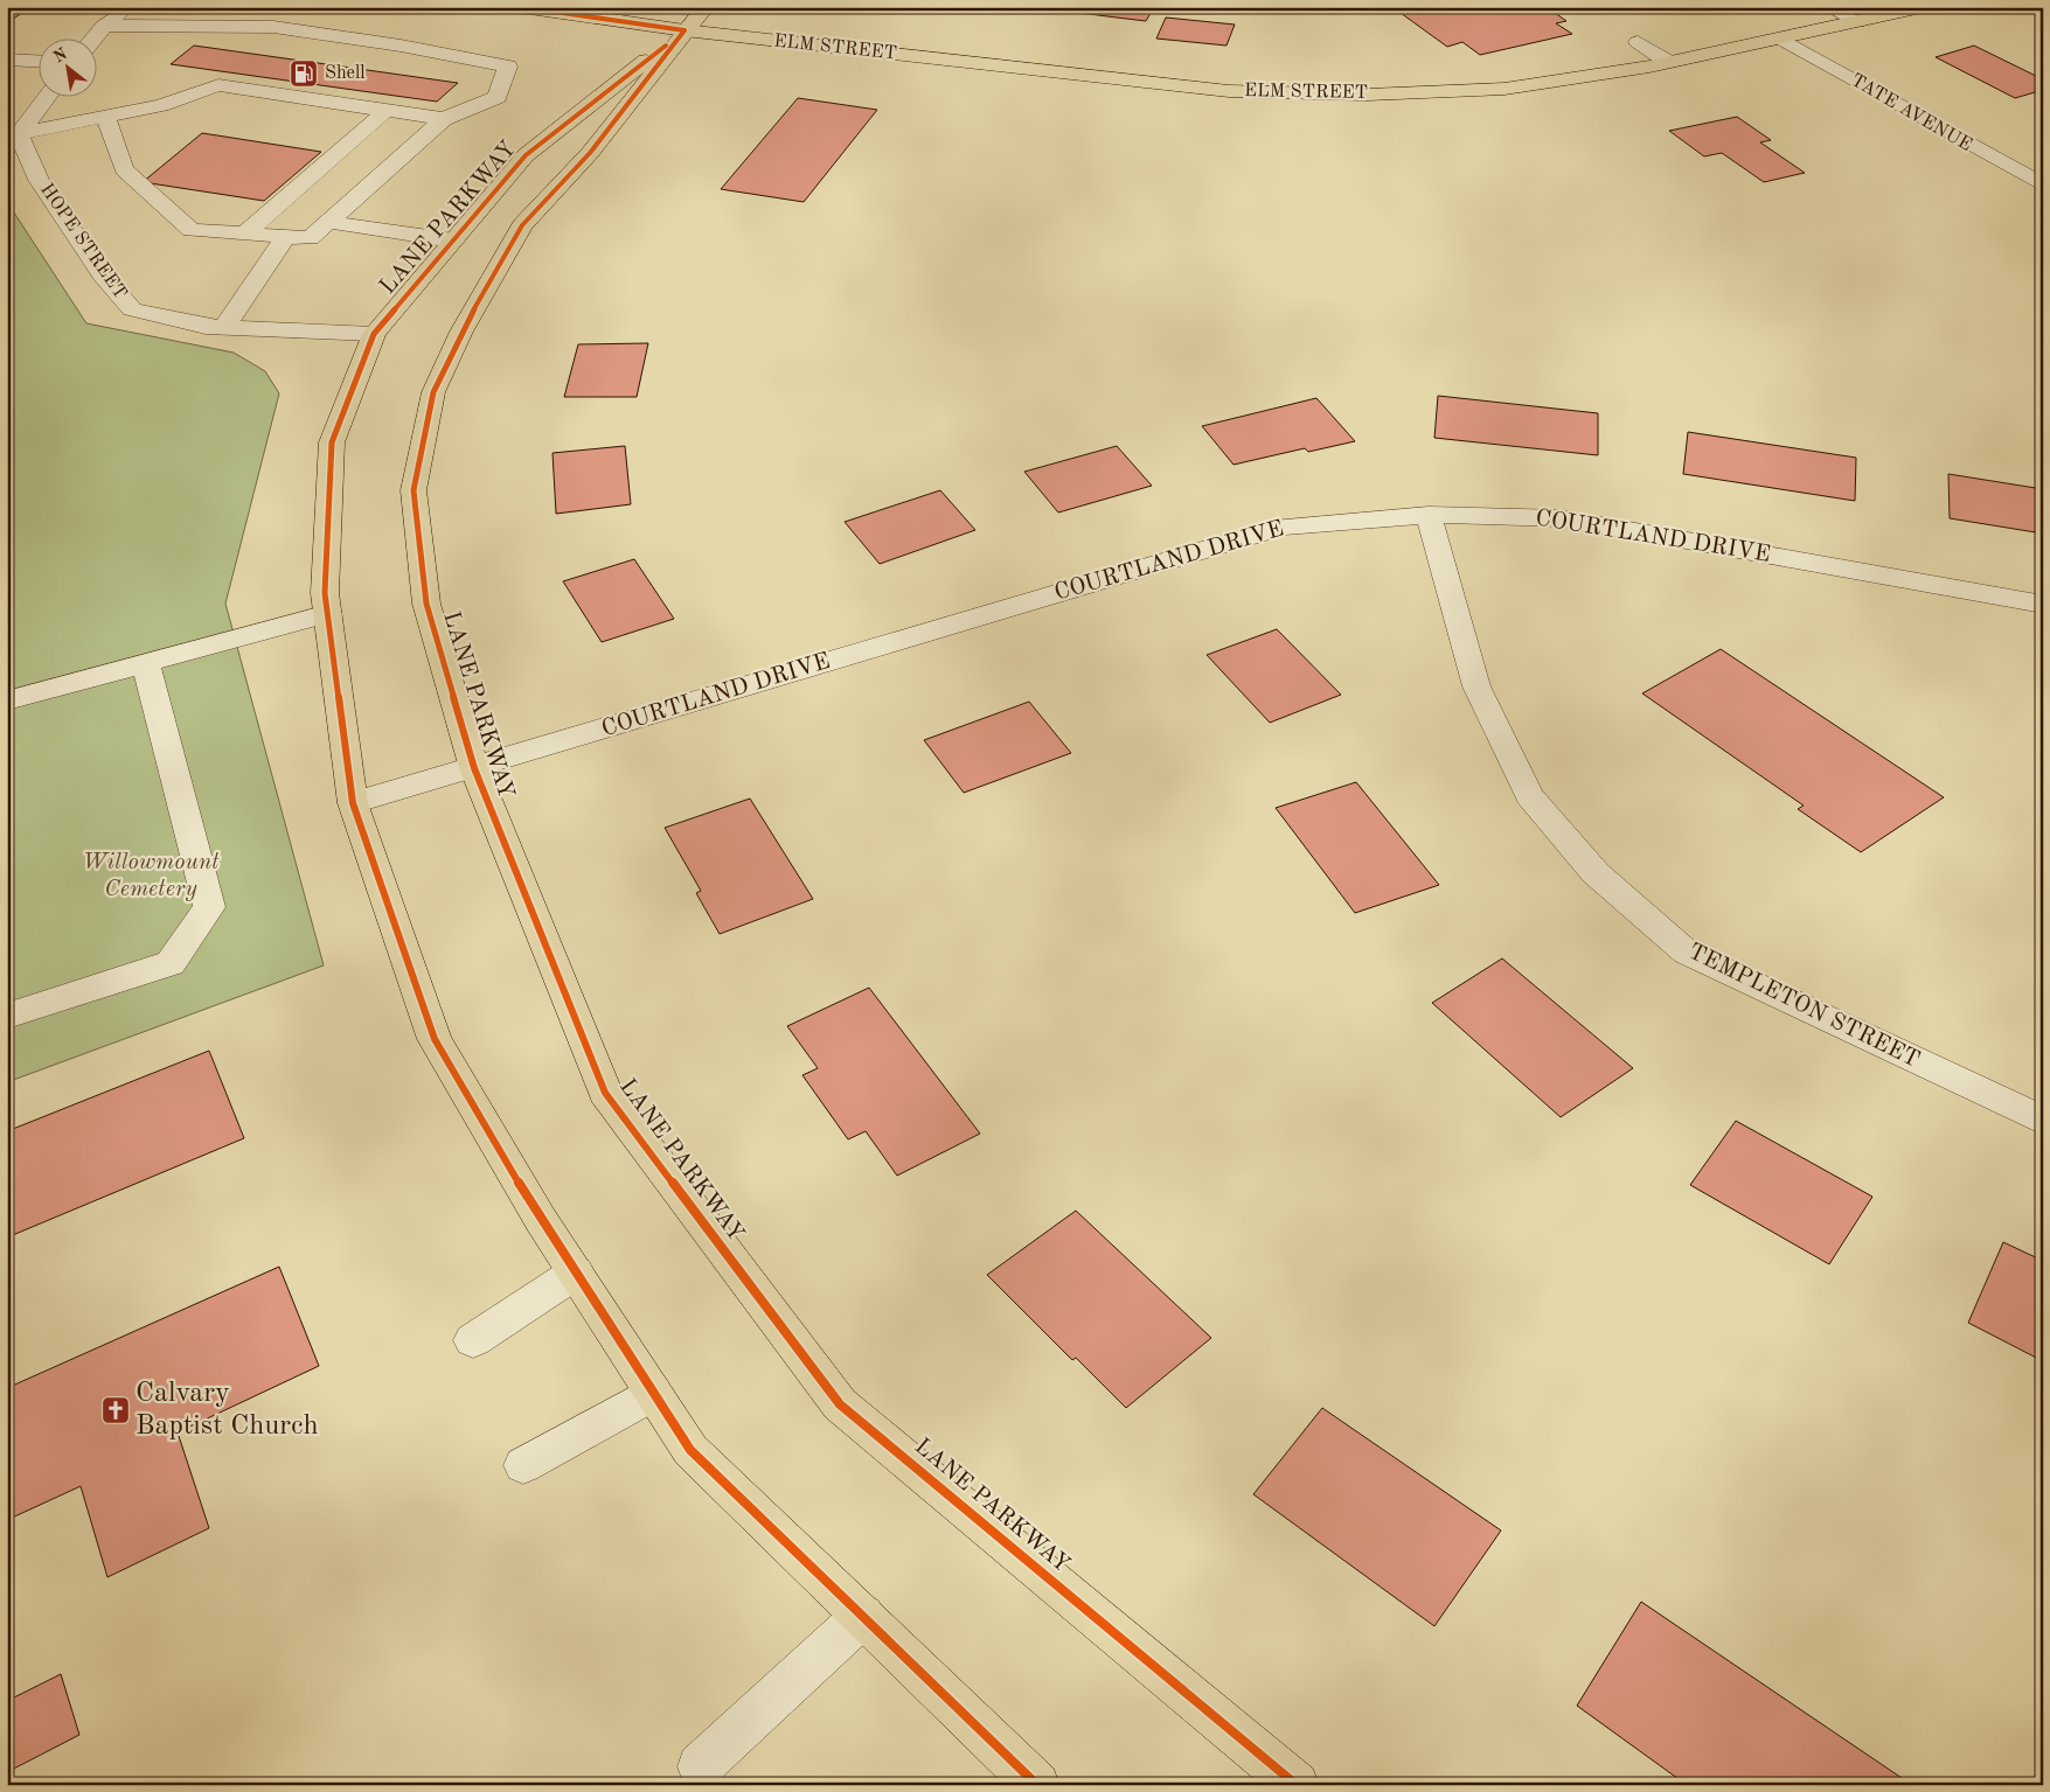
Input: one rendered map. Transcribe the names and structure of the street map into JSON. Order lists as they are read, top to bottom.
{
  "streets": {
    "main road": ["ELM STREET", "LANE PARKWAY"],
    "street": [
      "TATE AVENUE",
      "HOPE STREET",
      "COURTLAND DRIVE",
      "TEMPLETON STREET"
    ]
  },
  "crossings": [
    ["ELM STREET", "TATE AVENUE"],
    ["ELM STREET", "LANE PARKWAY"],
    ["LANE PARKWAY", "HOPE STREET"],
    ["LANE PARKWAY", "COURTLAND DRIVE"],
    ["COURTLAND DRIVE", "TEMPLETON STREET"]
  ],
  "parks": ["Willowmount Cemetery"],
  "places": {
    "fuel station": ["Shell"],
    "church": ["Calvary Baptist Church"]
  },
  "north": "top left"
}
